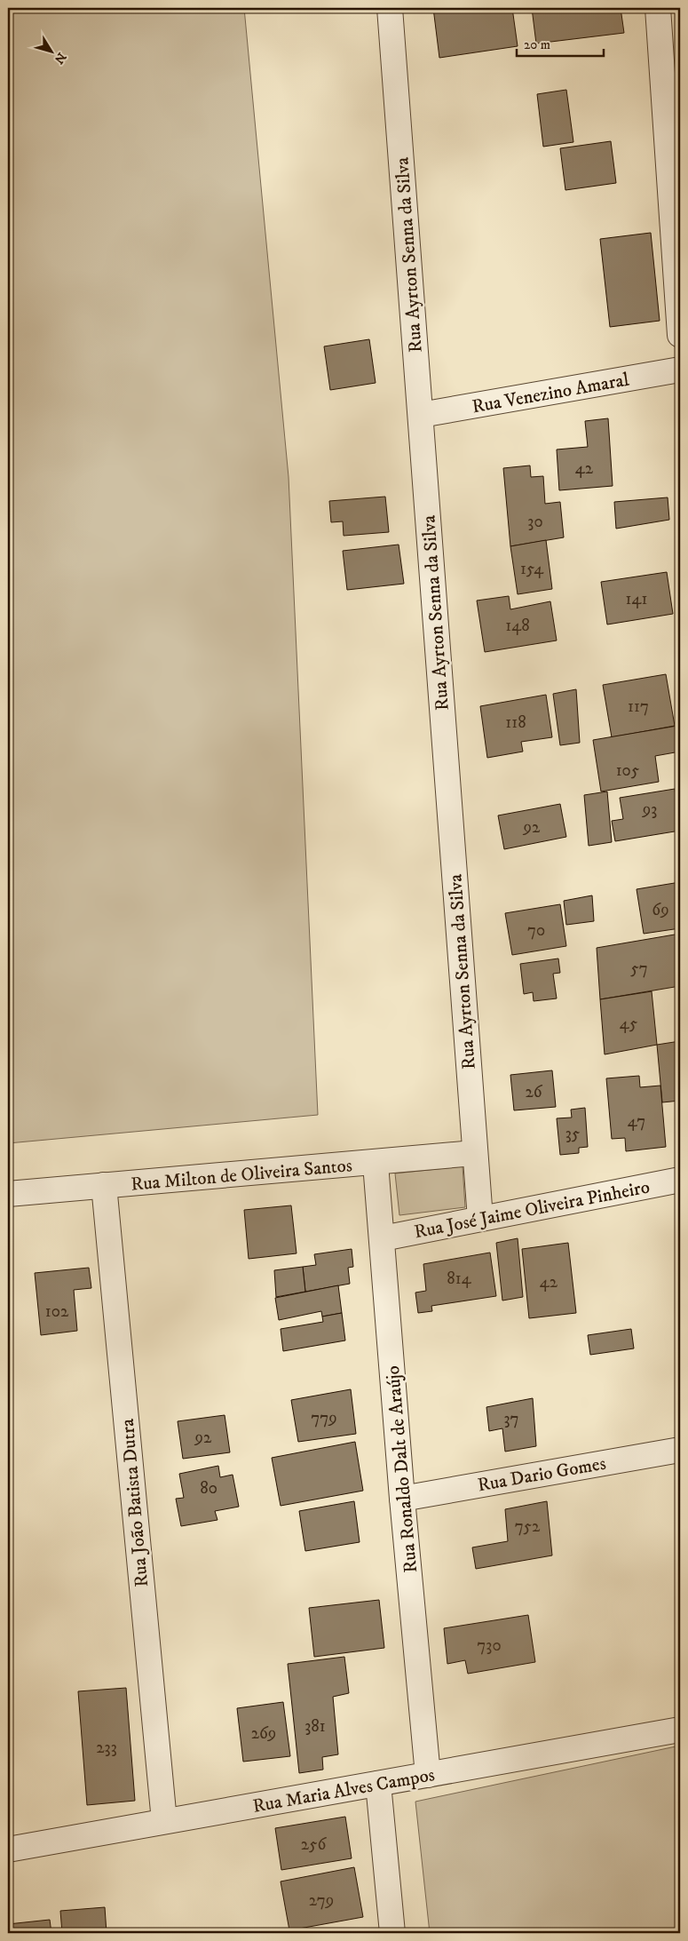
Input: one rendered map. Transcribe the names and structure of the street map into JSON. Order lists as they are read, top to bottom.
{
  "streets": {
    "street": [
      "Rua Ayrton Senna da Silva",
      "Rua Venezino Amaral",
      "Rua Milton de Oliveira Santos",
      "Rua José Jaime Oliveira Pinheiro",
      "Rua Ronaldo Dalt de Araújo",
      "Rua Dario Gomes",
      "Rua João Batista Dutra",
      "Rua Maria Alves Campos"
    ]
  },
  "crossings": [
    ["Rua Ayrton Senna da Silva", "Rua Venezino Amaral"],
    ["Rua Ayrton Senna da Silva", "Rua Milton de Oliveira Santos"],
    ["Rua Ayrton Senna da Silva", "Rua José Jaime Oliveira Pinheiro"],
    ["Rua Milton de Oliveira Santos", "Rua Ronaldo Dalt de Araújo"],
    ["Rua Milton de Oliveira Santos", "Rua João Batista Dutra"],
    ["Rua José Jaime Oliveira Pinheiro", "Rua Ronaldo Dalt de Araújo"],
    ["Rua Ronaldo Dalt de Araújo", "Rua Dario Gomes"],
    ["Rua Ronaldo Dalt de Araújo", "Rua Maria Alves Campos"],
    ["Rua João Batista Dutra", "Rua Maria Alves Campos"]
  ],
  "house_numbers": [
    "42",
    "30",
    "154",
    "141",
    "148",
    "117",
    "118",
    "105",
    "93",
    "92",
    "69",
    "70",
    "57",
    "45",
    "26",
    "47",
    "35",
    "814",
    "42",
    "102",
    "779",
    "37",
    "92",
    "80",
    "752",
    "730",
    "381",
    "269",
    "233",
    "256",
    "279"
  ],
  "scale_bar": "20 m",
  "north": "bottom right"
}
